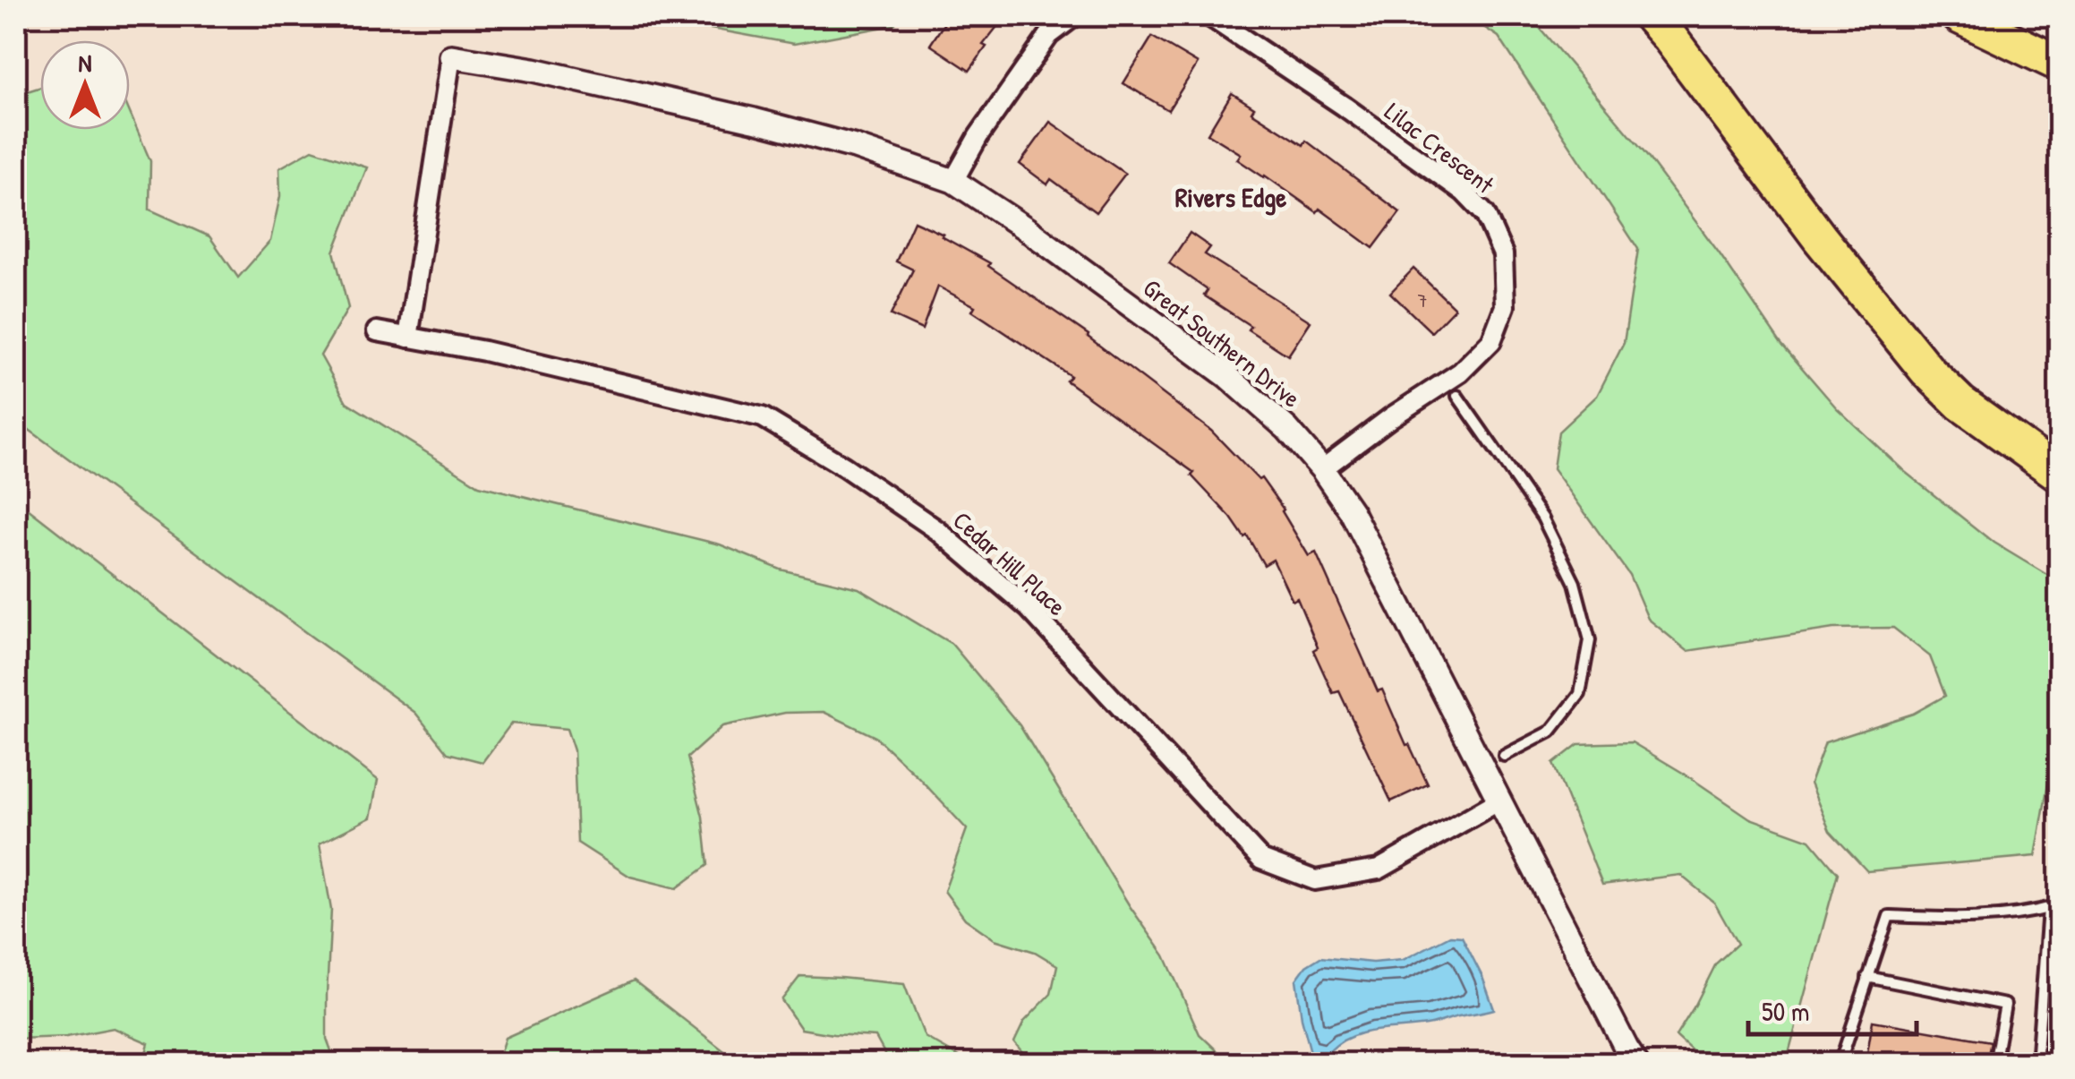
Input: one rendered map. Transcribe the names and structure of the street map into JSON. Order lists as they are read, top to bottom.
{
  "streets": {
    "street": ["Lilac Crescent", "Great Southern Drive", "Cedar Hill Place"]
  },
  "crossings": [
    ["Lilac Crescent", "Great Southern Drive"],
    ["Great Southern Drive", "Cedar Hill Place"]
  ],
  "districts": ["Rivers Edge"],
  "house_numbers": ["7"],
  "scale_bar": "50 m",
  "north": "top"
}
